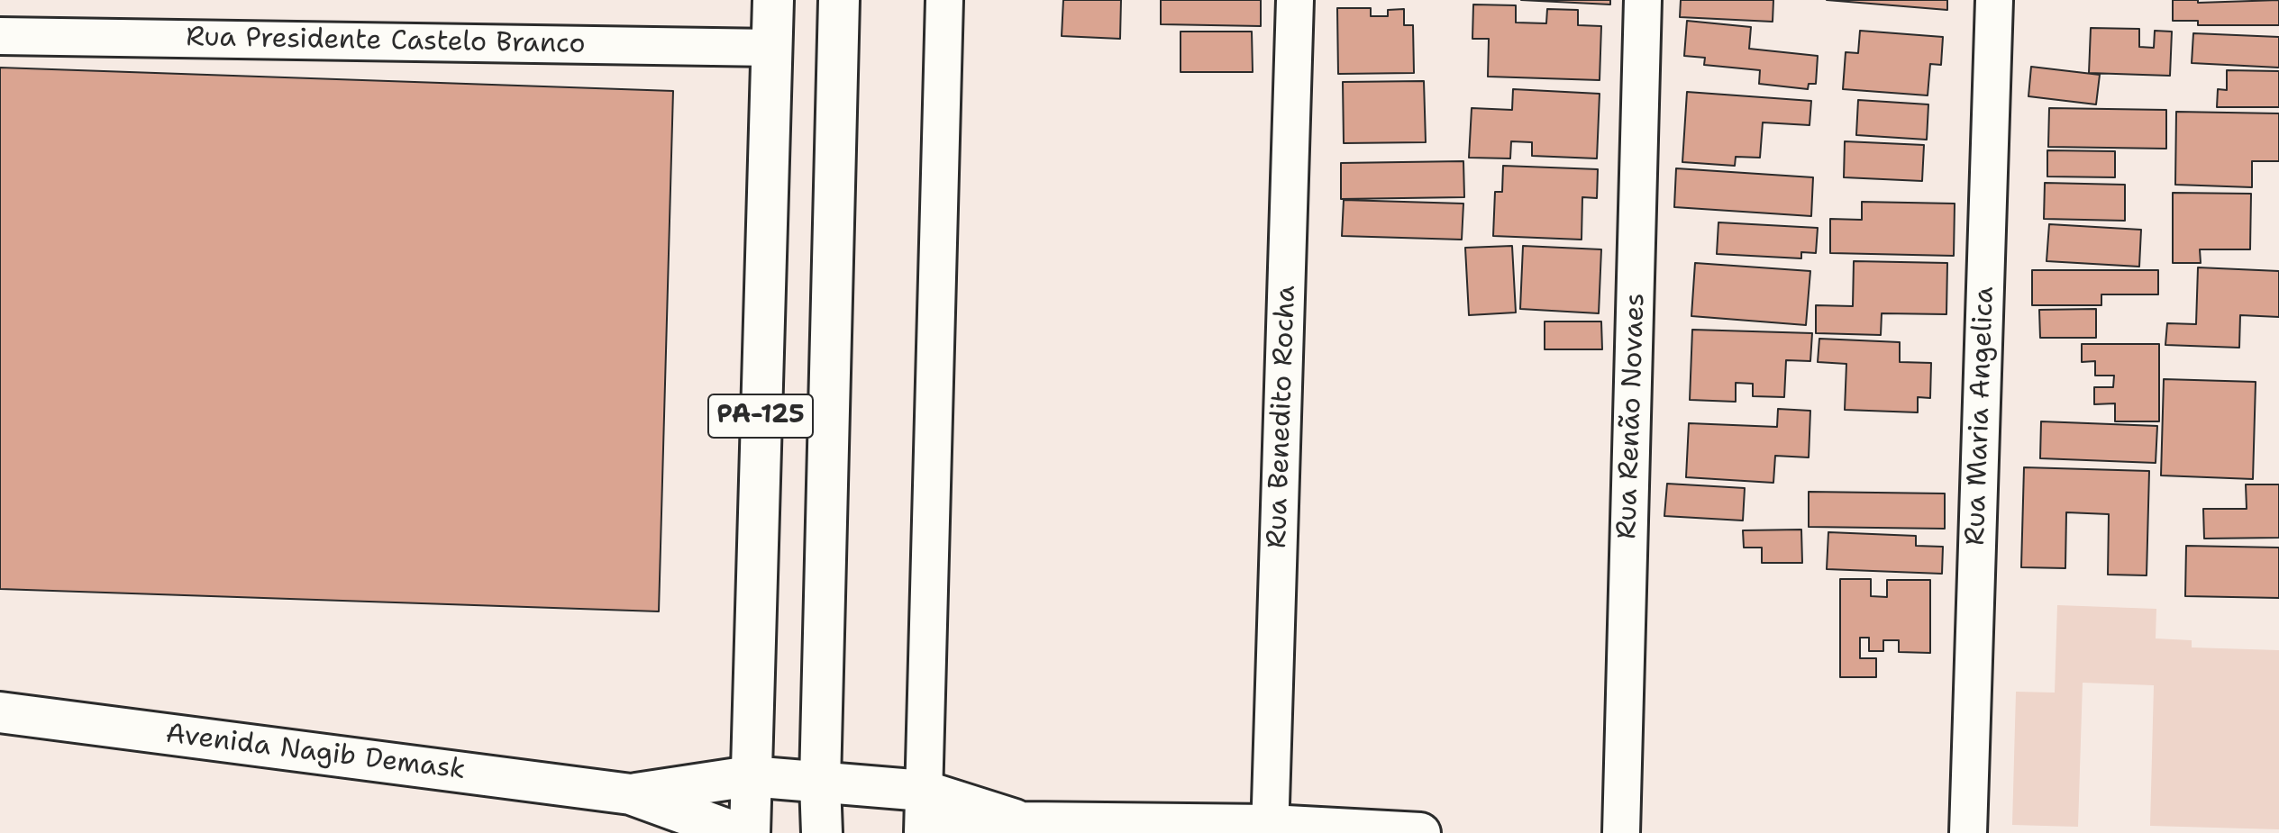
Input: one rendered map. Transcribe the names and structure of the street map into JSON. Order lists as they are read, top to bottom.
{
  "streets": {
    "main road": ["PA-125", "Avenida Nagib Demask"],
    "street": [
      "Rua Presidente Castelo Branco",
      "Rua Renão Novaes",
      "Rua Maria Angelica",
      "Rua Benedito Rocha"
    ]
  },
  "crossings": [
    ["Rua Presidente Castelo Branco", "PA-125"],
    ["PA-125", "Avenida Nagib Demask"]
  ]
}
